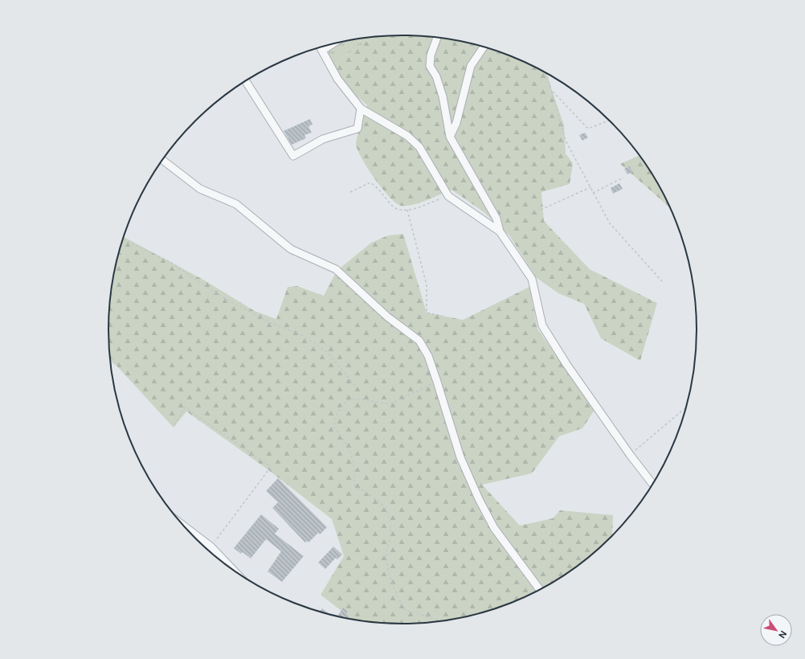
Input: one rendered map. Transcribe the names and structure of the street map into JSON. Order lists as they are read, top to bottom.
{
  "north": "bottom right"
}
